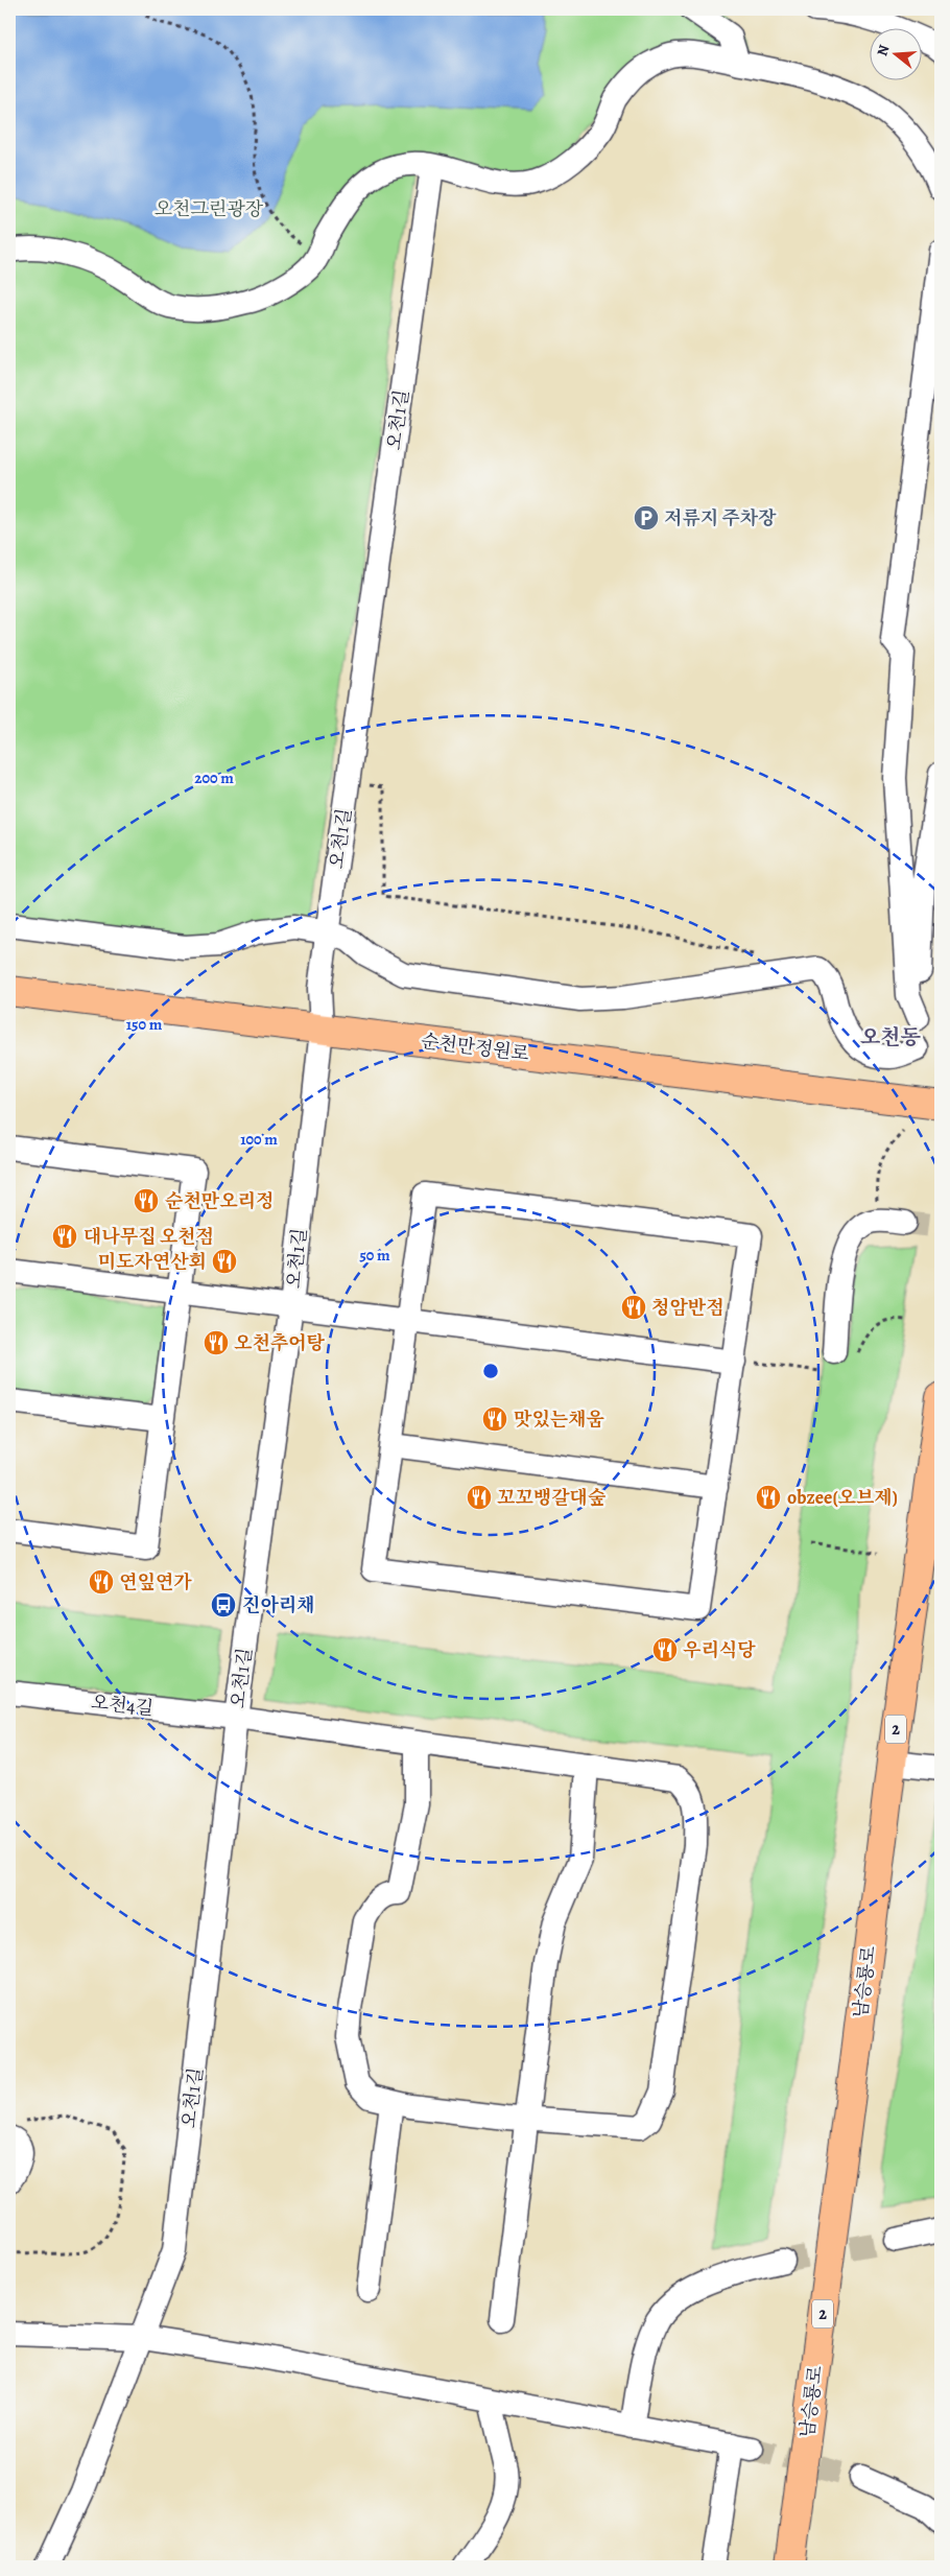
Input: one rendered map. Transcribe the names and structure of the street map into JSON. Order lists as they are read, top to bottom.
{
  "streets": {
    "main road": ["순천만정원로", "2", "남승룡로"],
    "street": ["오천1길", "오천4길"]
  },
  "crossings": [
    ["오천1길", "순천만정원로"],
    ["오천1길", "오천4길"]
  ],
  "districts": ["오천동"],
  "parks": ["오천그린광장"],
  "places": {
    "parking": ["저류지 주차장"],
    "restaurant": [
      "순천만오리정",
      "대나무집 오천점",
      "미도자연산회",
      "청암반점",
      "오천추어탕",
      "맛있는채움",
      "꼬꼬뱅갈대숲",
      "obzee(오브제)",
      "연잎연가",
      "우리식당"
    ],
    "bus stop": ["진아리채"]
  },
  "north": "left",
  "rings": [
    "200 m",
    "150 m",
    "100 m",
    "50 m"
  ]
}
